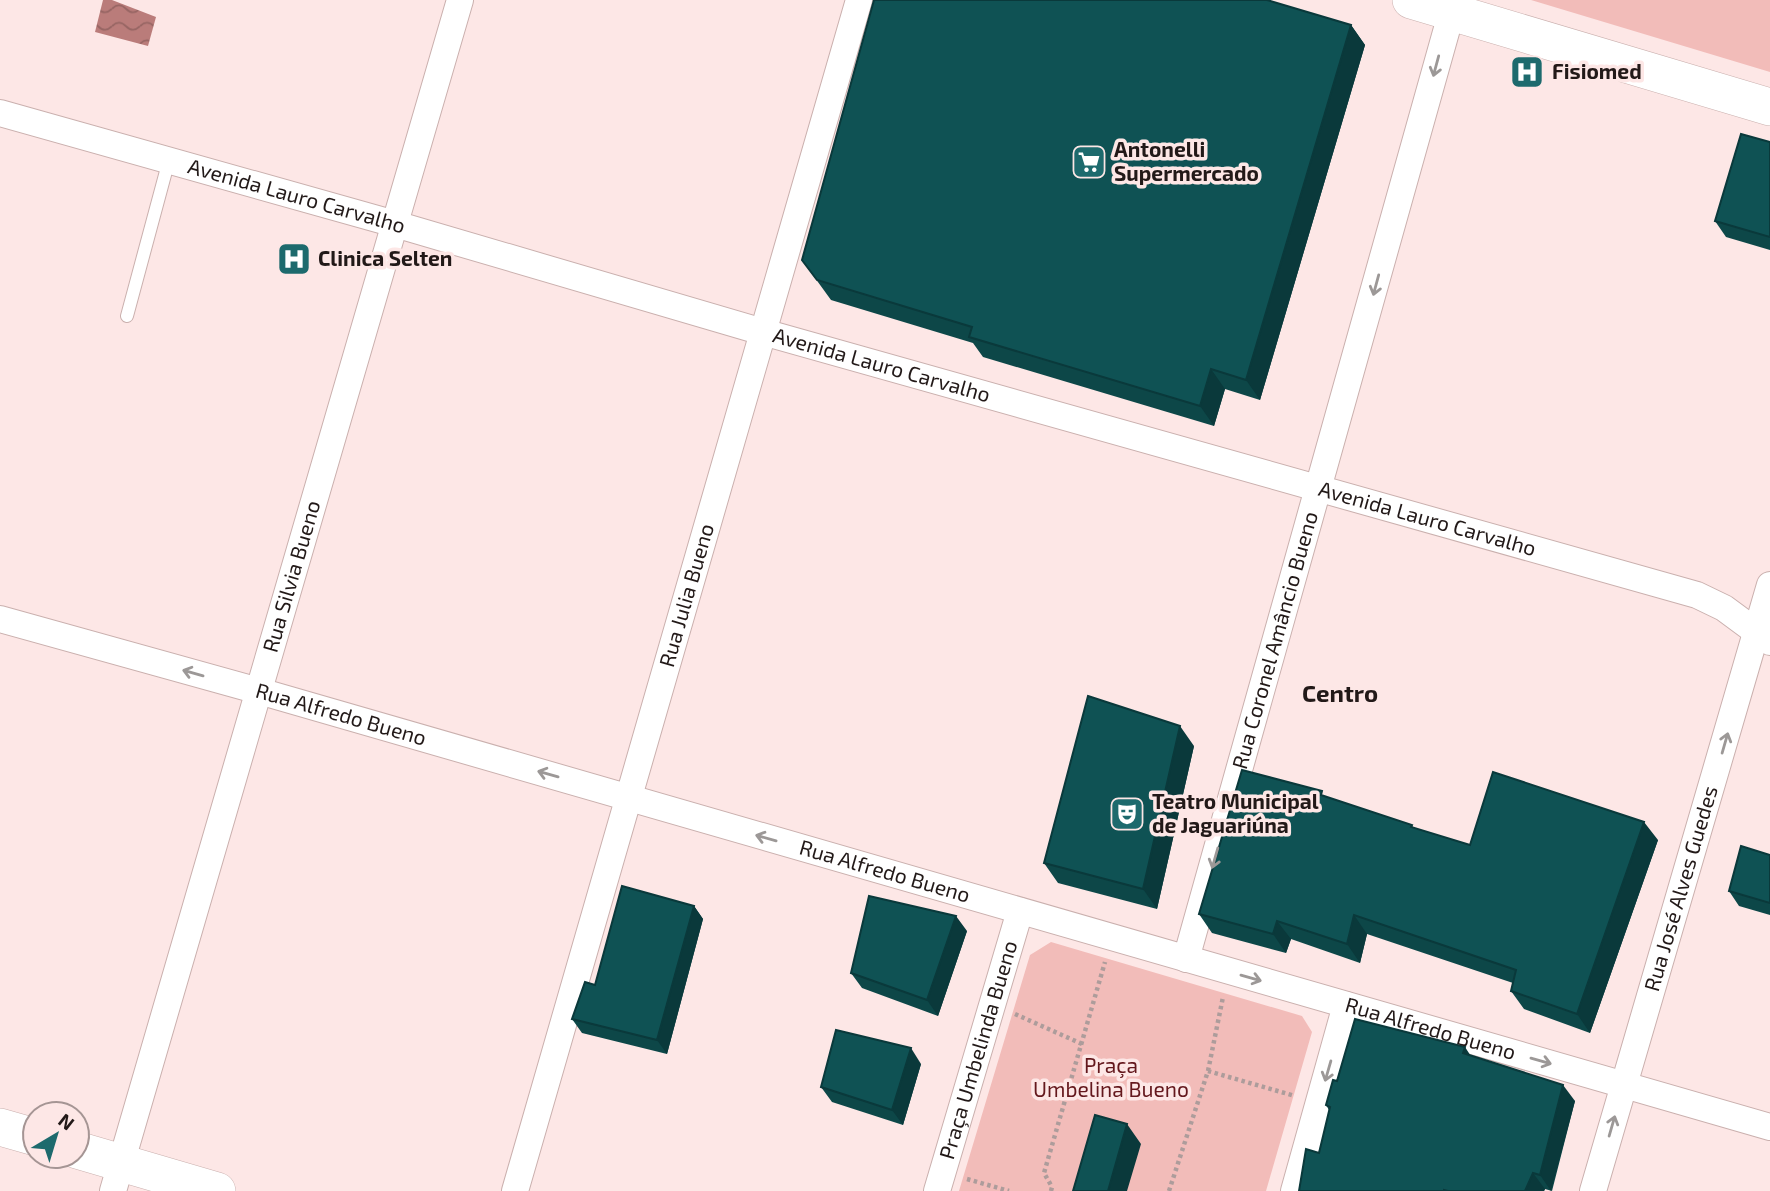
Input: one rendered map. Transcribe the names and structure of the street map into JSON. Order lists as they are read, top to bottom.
{
  "streets": {
    "street": [
      "Avenida Lauro Carvalho",
      "Rua Silvia Bueno",
      "Rua Julia Bueno",
      "Rua Coronel Amâncio Bueno",
      "Rua Alfredo Bueno",
      "Rua José Alves Guedes",
      "Praça Umbelinda Bueno"
    ]
  },
  "crossings": [
    ["Avenida Lauro Carvalho", "Rua Silvia Bueno"],
    ["Avenida Lauro Carvalho", "Rua Julia Bueno"],
    ["Avenida Lauro Carvalho", "Rua Coronel Amâncio Bueno"],
    ["Avenida Lauro Carvalho", "Rua José Alves Guedes"],
    ["Rua Silvia Bueno", "Rua Alfredo Bueno"],
    ["Rua Julia Bueno", "Rua Alfredo Bueno"],
    ["Rua Coronel Amâncio Bueno", "Rua Alfredo Bueno"],
    ["Rua Alfredo Bueno", "Rua José Alves Guedes"],
    ["Rua Alfredo Bueno", "Praça Umbelinda Bueno"]
  ],
  "one_way": ["Rua Coronel Amâncio Bueno", "Rua José Alves Guedes"],
  "districts": ["Centro"],
  "parks": ["Praça Umbelina Bueno"],
  "places": {
    "hospital": ["Fisiomed", "Clinica Selten"],
    "supermarket": ["Antonelli Supermercado"],
    "theatre": ["Teatro Municipal de Jaguariúna"]
  },
  "north": "top right"
}
